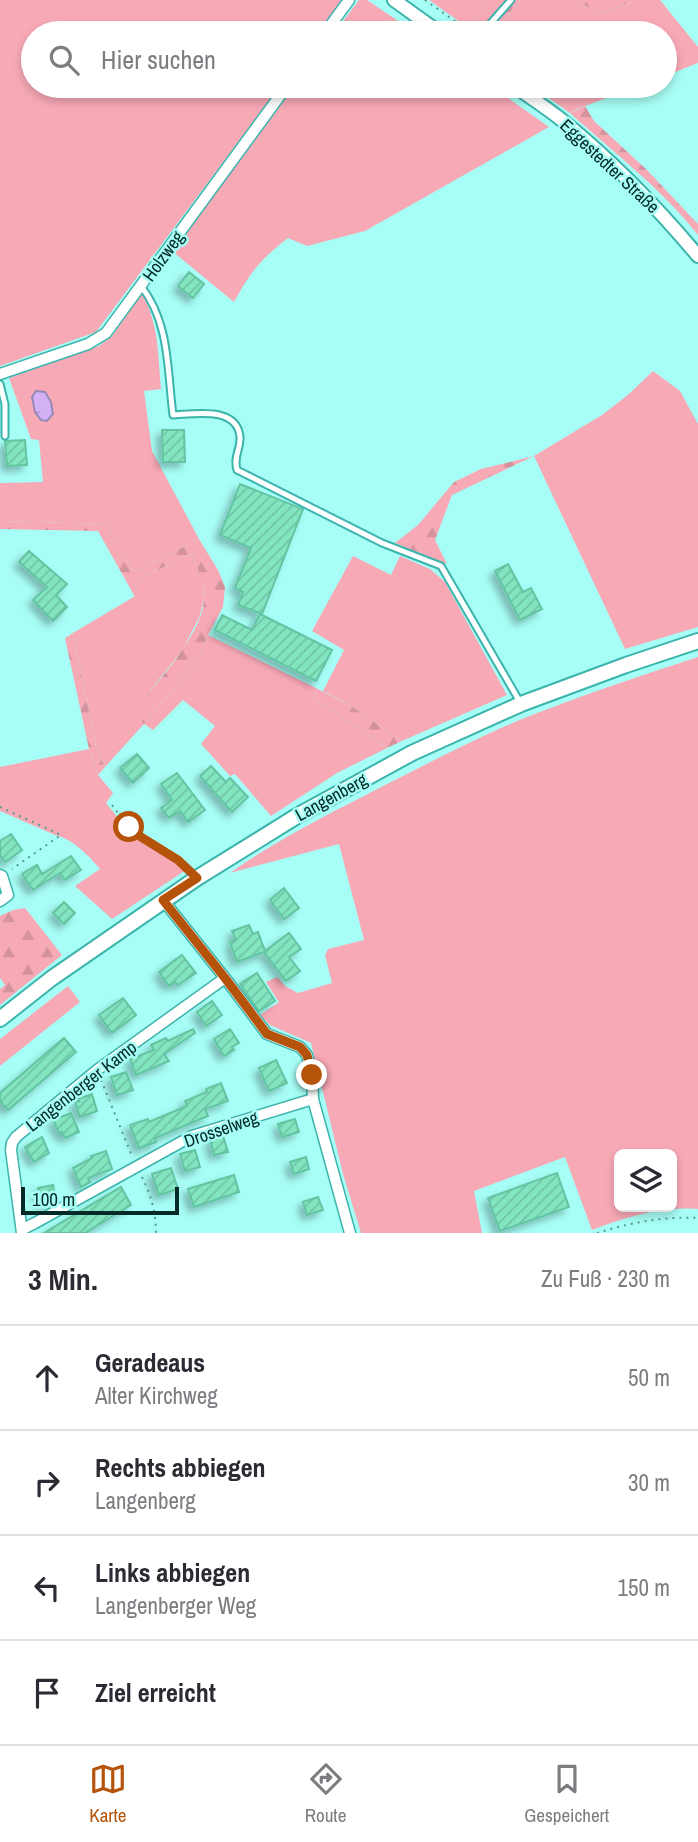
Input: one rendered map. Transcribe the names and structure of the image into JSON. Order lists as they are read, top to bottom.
{
  "streets": {
    "main road": ["Langenberg"],
    "street": [
      "Eggestedter Straße",
      "Holzweg",
      "Langenberger Kamp",
      "Drosselweg"
    ]
  },
  "crossings": [
    ["Langenberger Kamp", "Drosselweg"]
  ],
  "scale_bar": "100 m",
  "page": {
    "search": "Hier suchen",
    "scale": "100 m",
    "heading": ["3 Min.", "Zu Fuß · 230 m"],
    "list": [
      ["Geradeaus", "Alter Kirchweg", "50 m"],
      ["Rechts abbiegen", "Langenberg", "30 m"],
      ["Links abbiegen", "Langenberger Weg", "150 m"],
      "Ziel erreicht"
    ],
    "nav": ["Karte", "Route", "Gespeichert"]
  }
}
